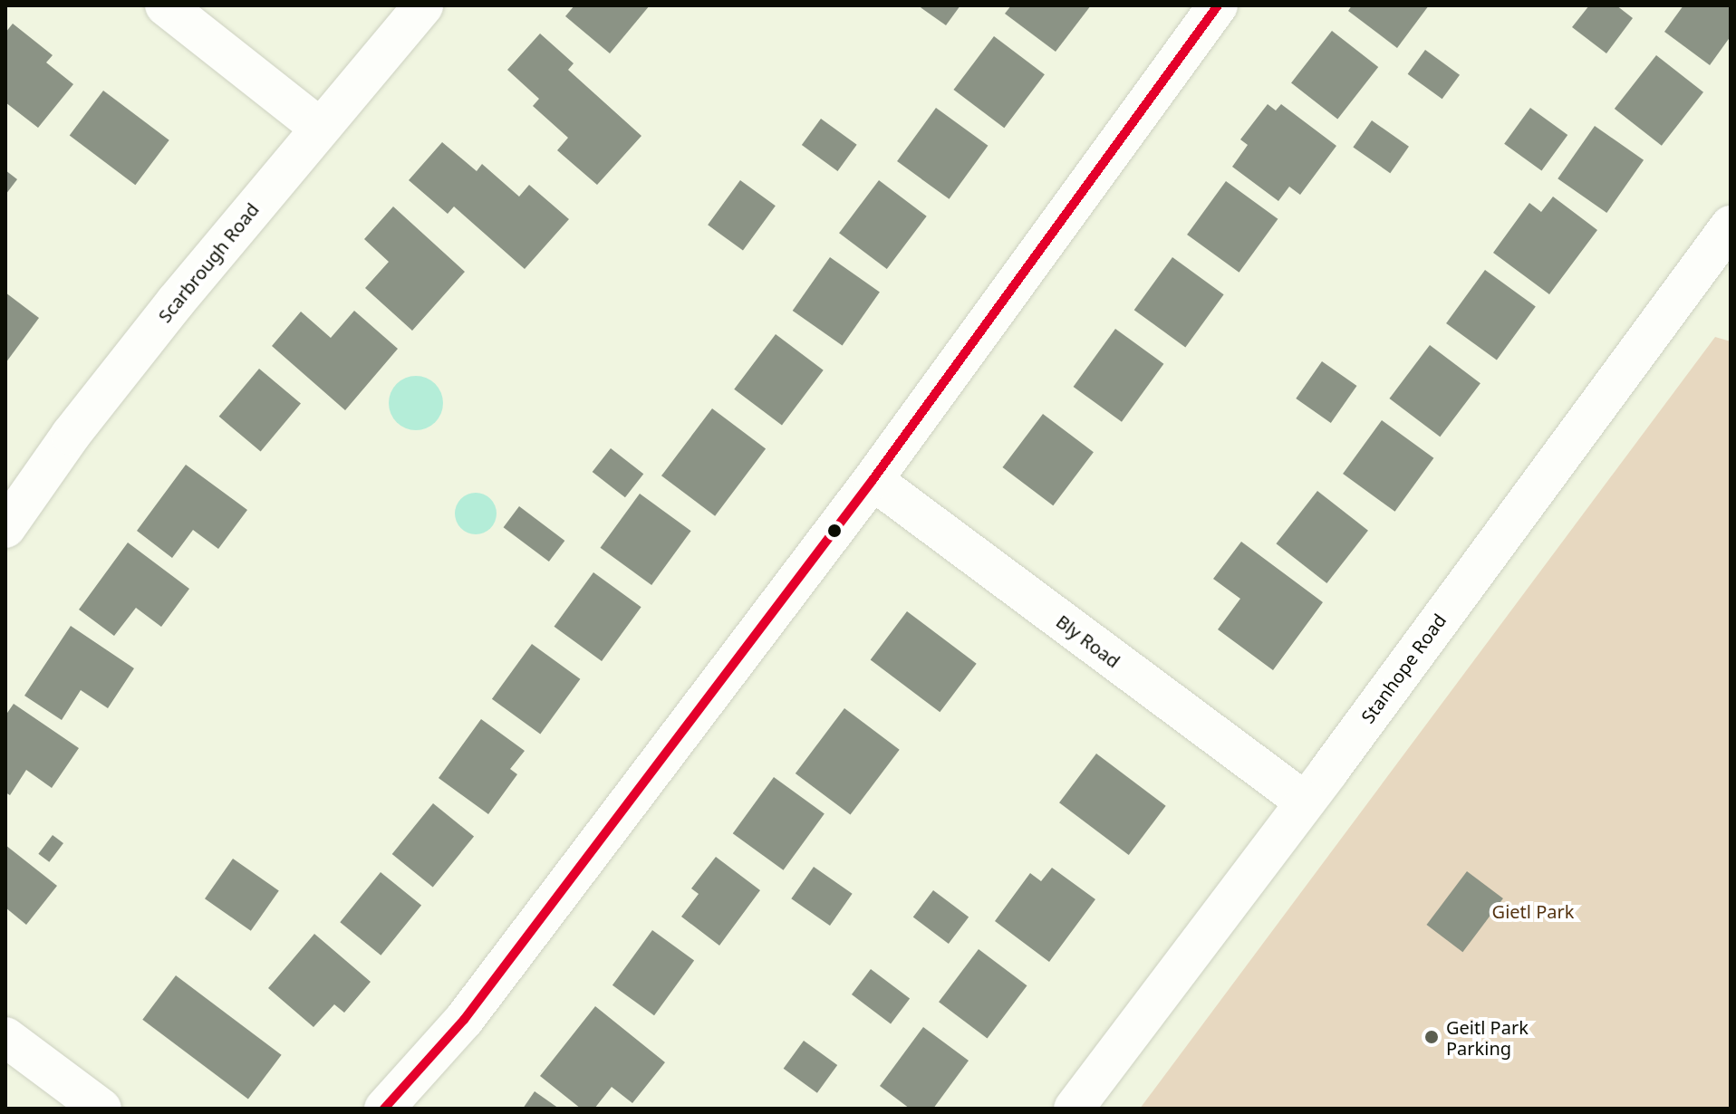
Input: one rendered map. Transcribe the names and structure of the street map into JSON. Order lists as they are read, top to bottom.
{
  "streets": {
    "street": ["Scarbrough Road", "Bly Road", "Stanhope Road"]
  },
  "crossings": [
    ["Bly Road", "Stanhope Road"]
  ],
  "parks": ["Gietl Park"],
  "places": ["Geitl Park Parking"]
}
